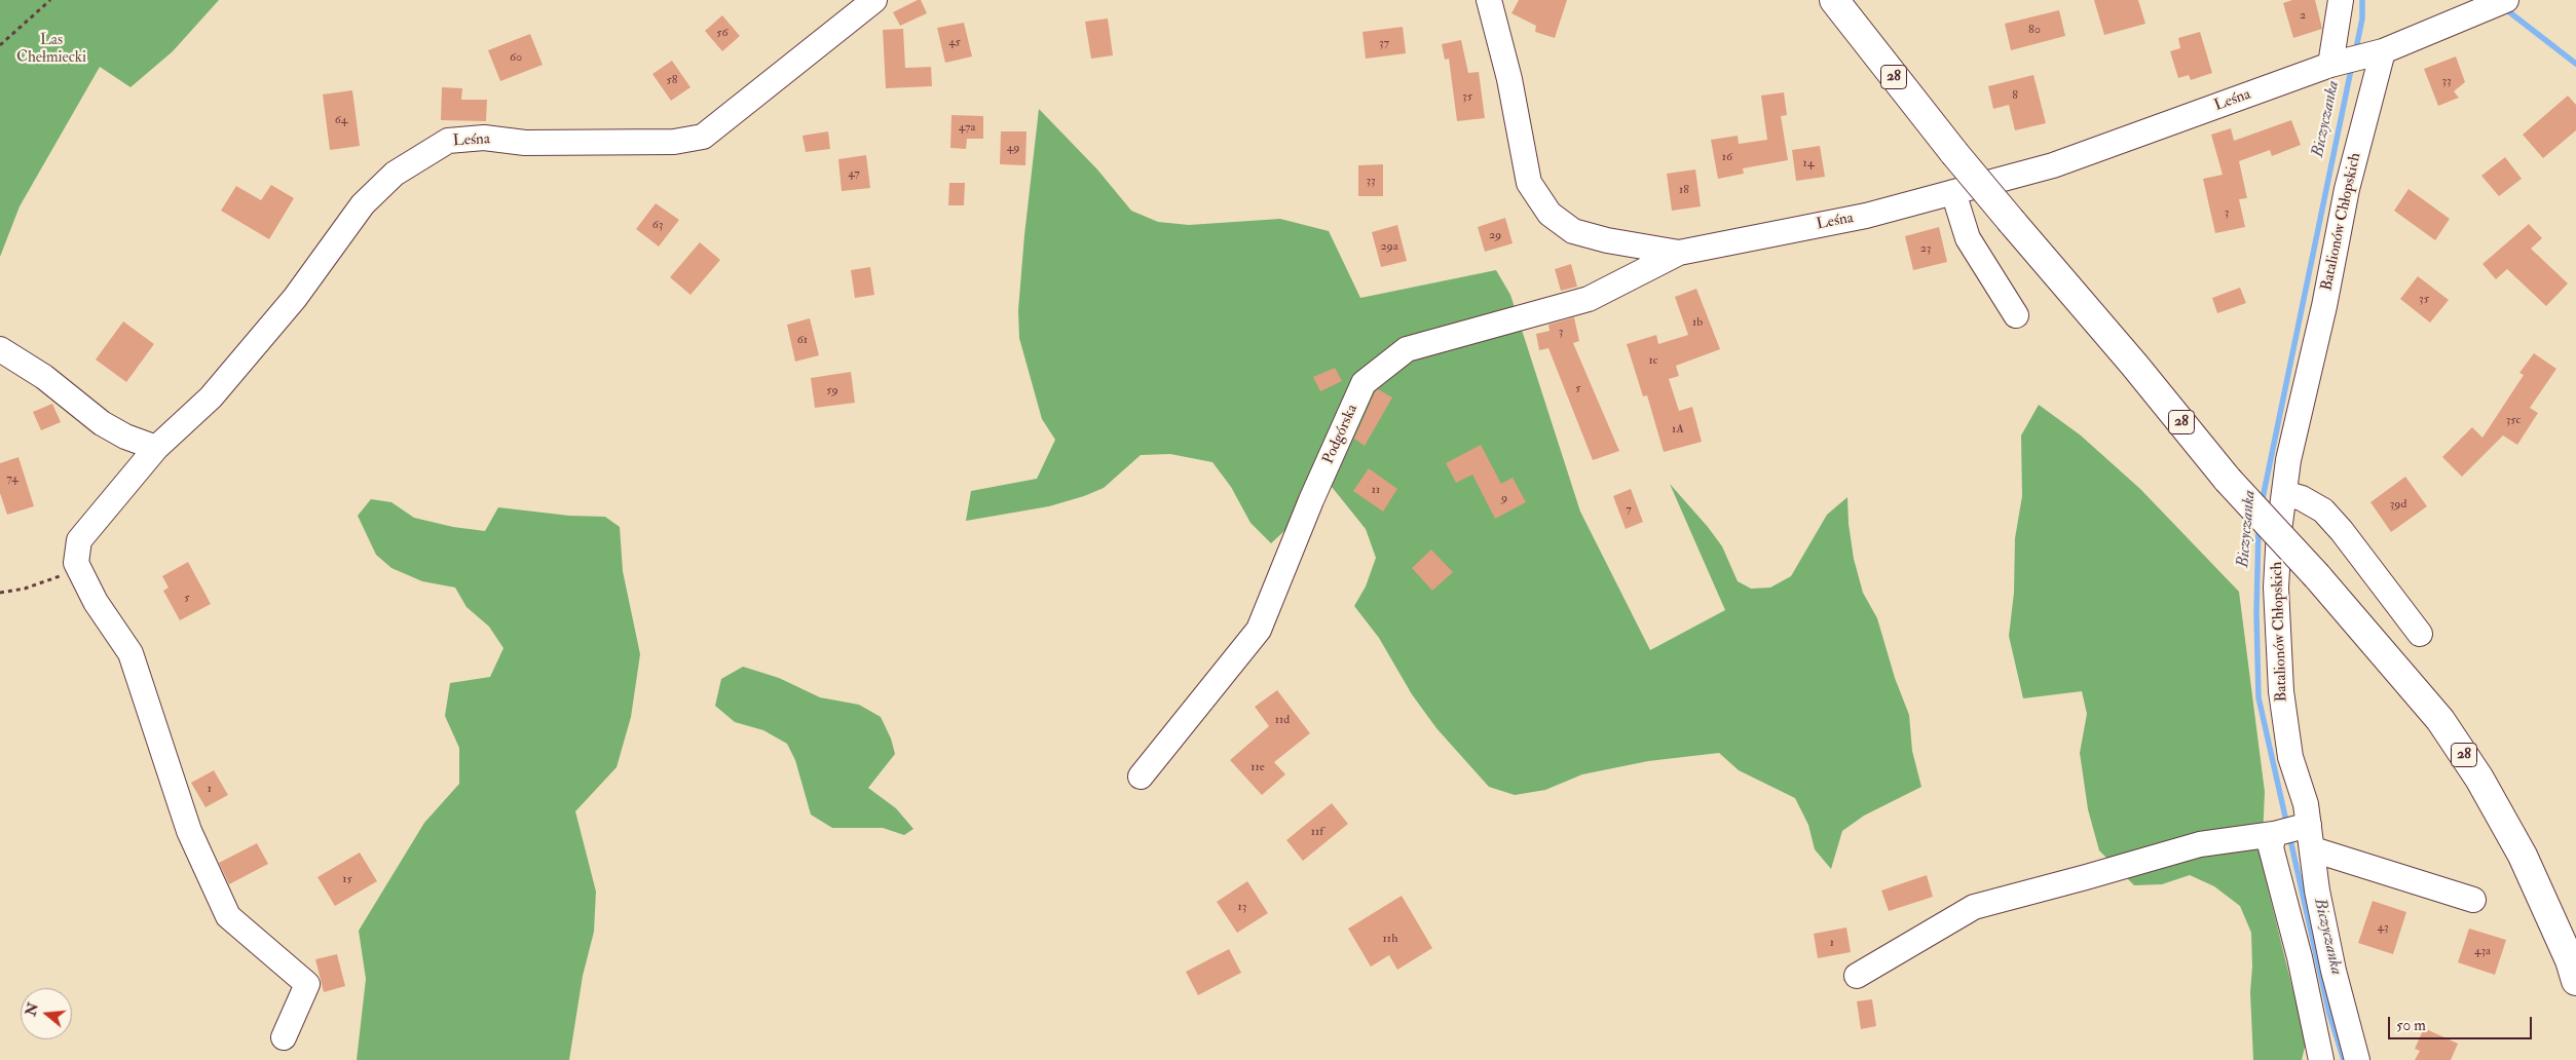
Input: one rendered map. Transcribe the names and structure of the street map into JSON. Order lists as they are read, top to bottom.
{
  "streets": {
    "main road": ["28"],
    "street": ["Leśna", "Batalionów Chłopskich", "Podgórska"]
  },
  "crossings": [
    ["Leśna", "Podgórska"]
  ],
  "water": ["Biczyczanka"],
  "parks": ["Las Chełmiecki"],
  "house_numbers": [
    "2",
    "80",
    "56",
    "45",
    "37",
    "60",
    "58",
    "33",
    "8",
    "35",
    "64",
    "47a",
    "49",
    "16",
    "14",
    "47",
    "33",
    "18",
    "3",
    "63",
    "29",
    "29a",
    "23",
    "35",
    "1b",
    "3",
    "61",
    "1c",
    "5",
    "59",
    "35c",
    "1A",
    "74",
    "11",
    "9",
    "39d",
    "7",
    "5",
    "11d",
    "11e",
    "1",
    "11f",
    "15",
    "13",
    "43",
    "11h",
    "1",
    "43a"
  ],
  "scale_bar": "50 m",
  "north": "left"
}
